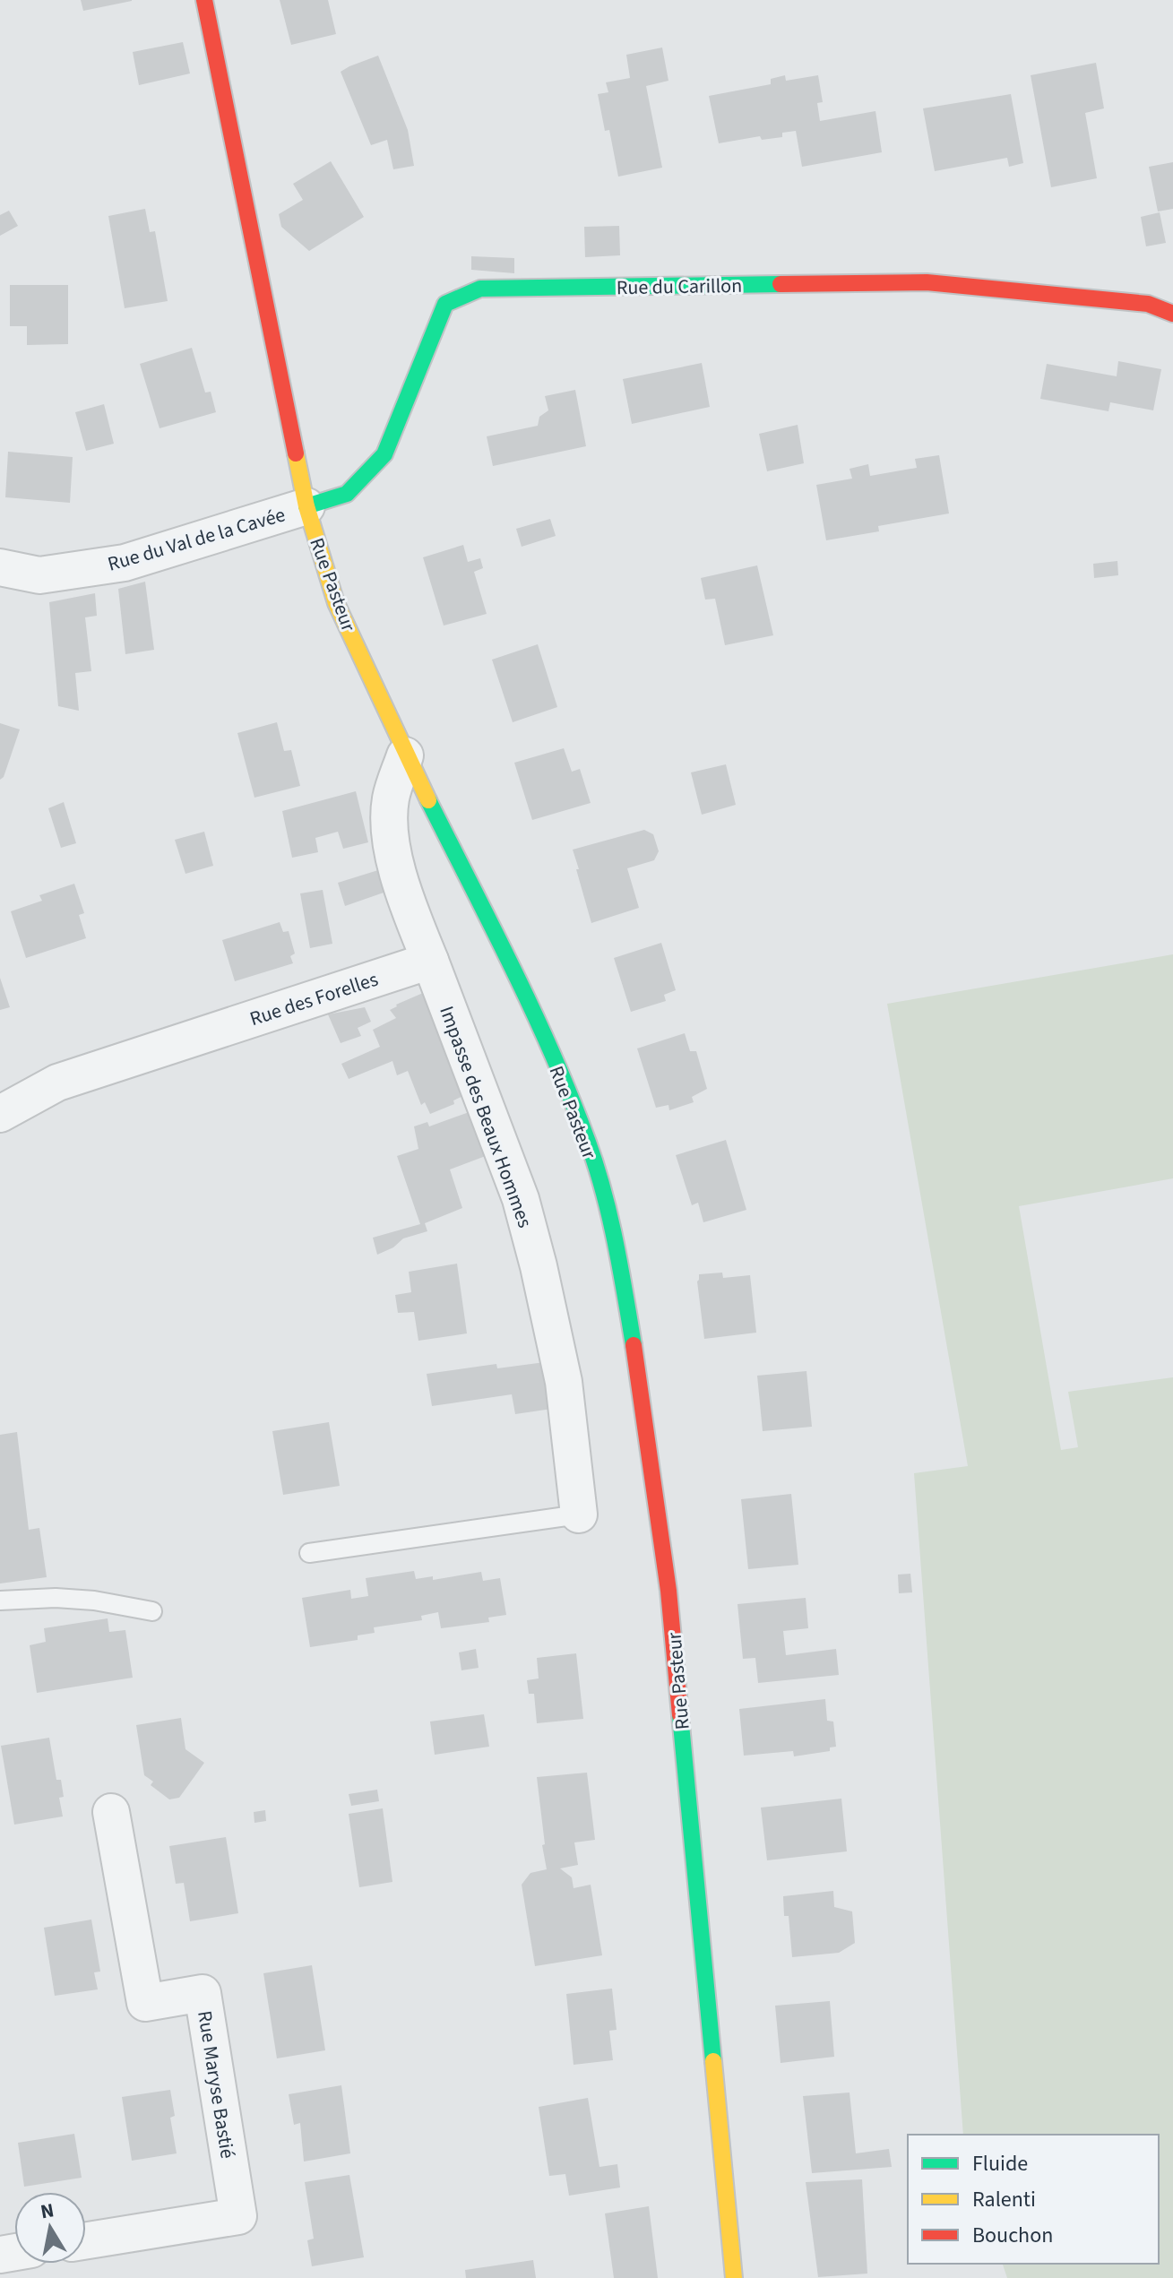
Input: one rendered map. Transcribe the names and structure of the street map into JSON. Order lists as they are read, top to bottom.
{
  "streets": {
    "street": [
      "Rue du Carillon",
      "Rue du Val de la Cavée",
      "Rue Pasteur",
      "Rue des Forelles",
      "Impasse des Beaux Hommes",
      "Rue Maryse Bastié"
    ]
  },
  "crossings": [
    ["Rue du Carillon", "Rue du Val de la Cavée"],
    ["Rue du Carillon", "Rue Pasteur"],
    ["Rue du Val de la Cavée", "Rue Pasteur"],
    ["Rue des Forelles", "Impasse des Beaux Hommes"]
  ],
  "legend": ["Fluide", "Ralenti", "Bouchon"],
  "north": "top"
}
